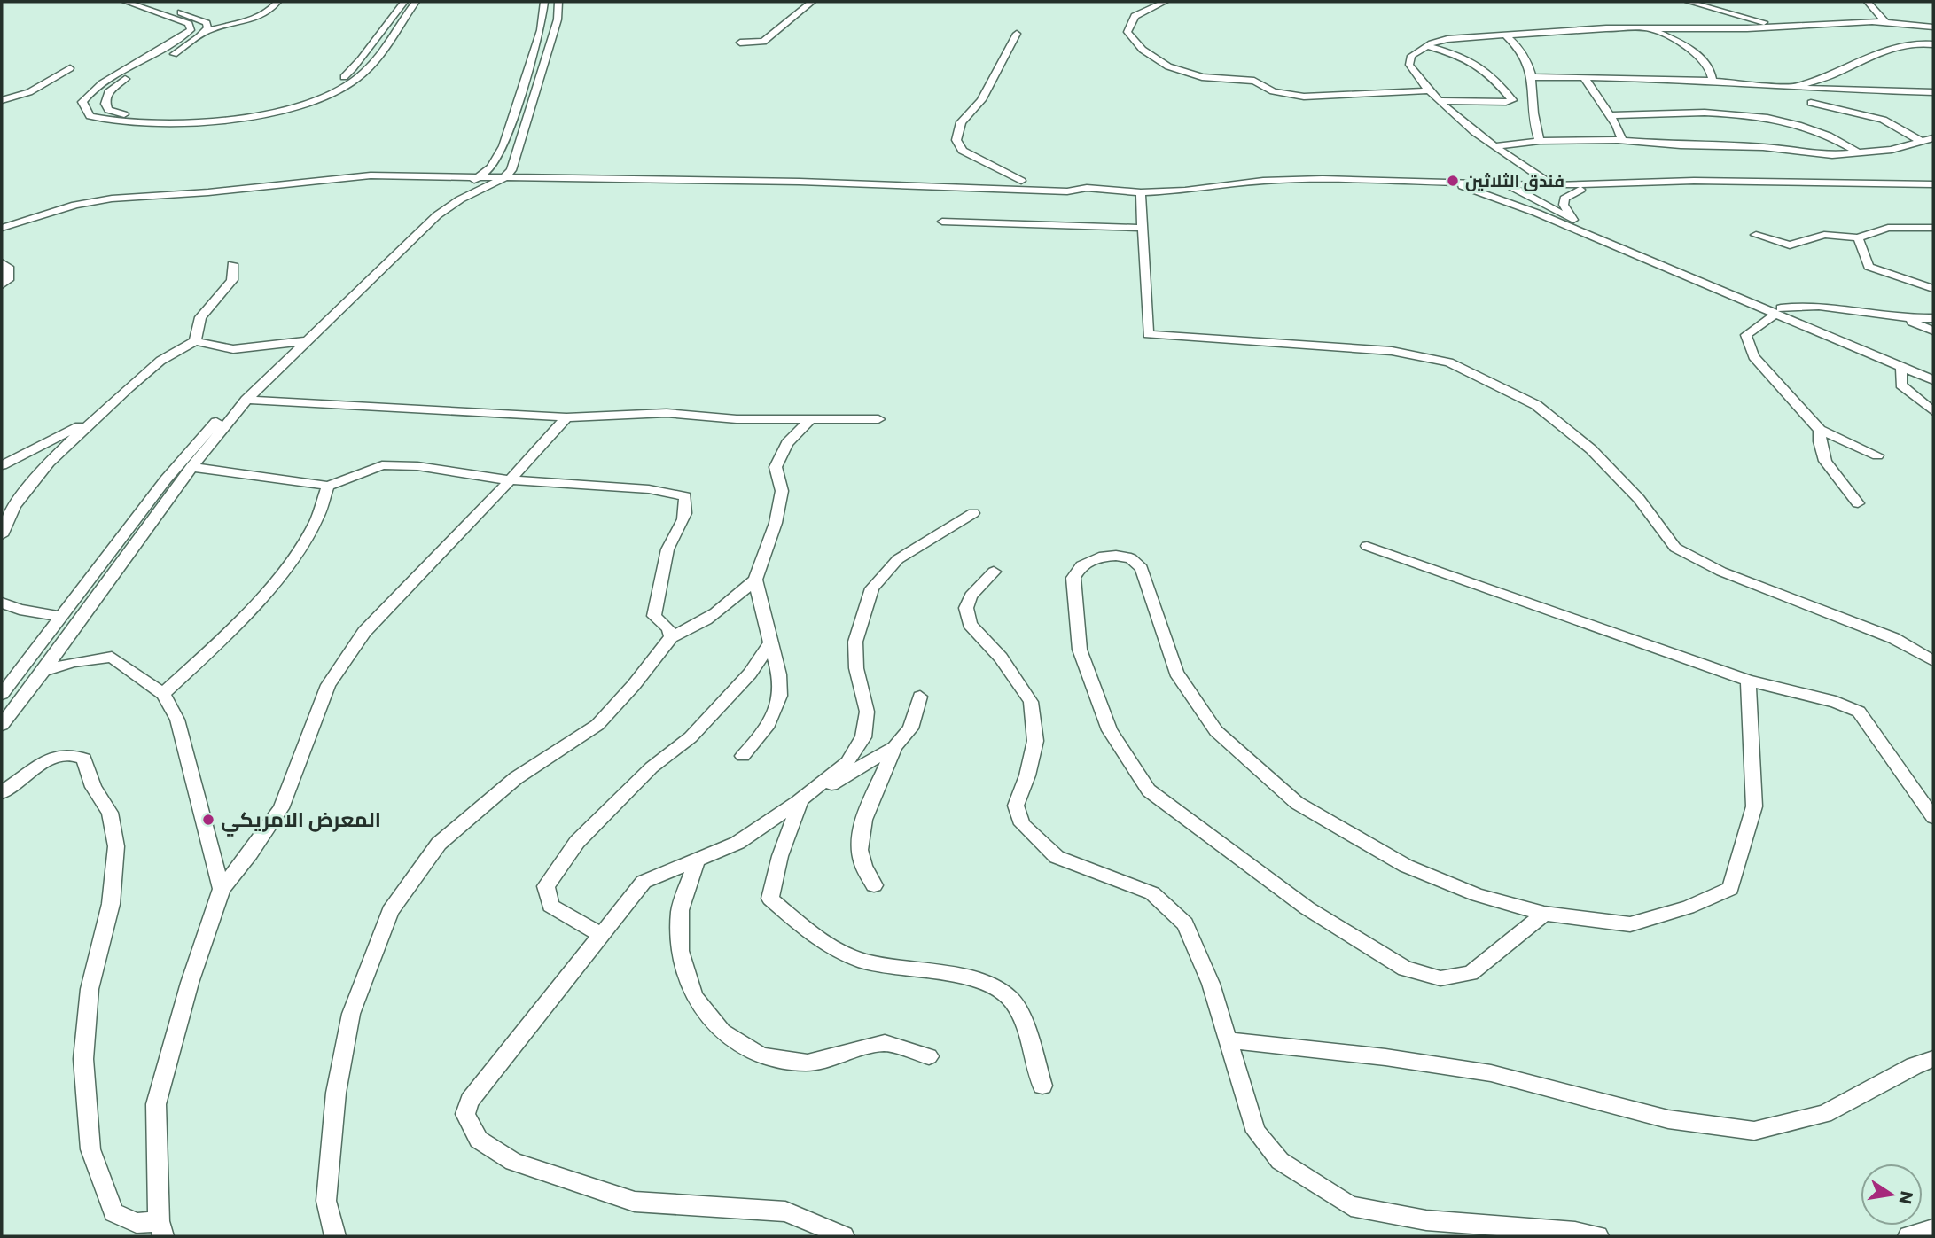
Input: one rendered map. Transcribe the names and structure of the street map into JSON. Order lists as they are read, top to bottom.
{
  "places": ["فندق الثلاثين", "المعرض الامريكي"],
  "north": "right"
}
